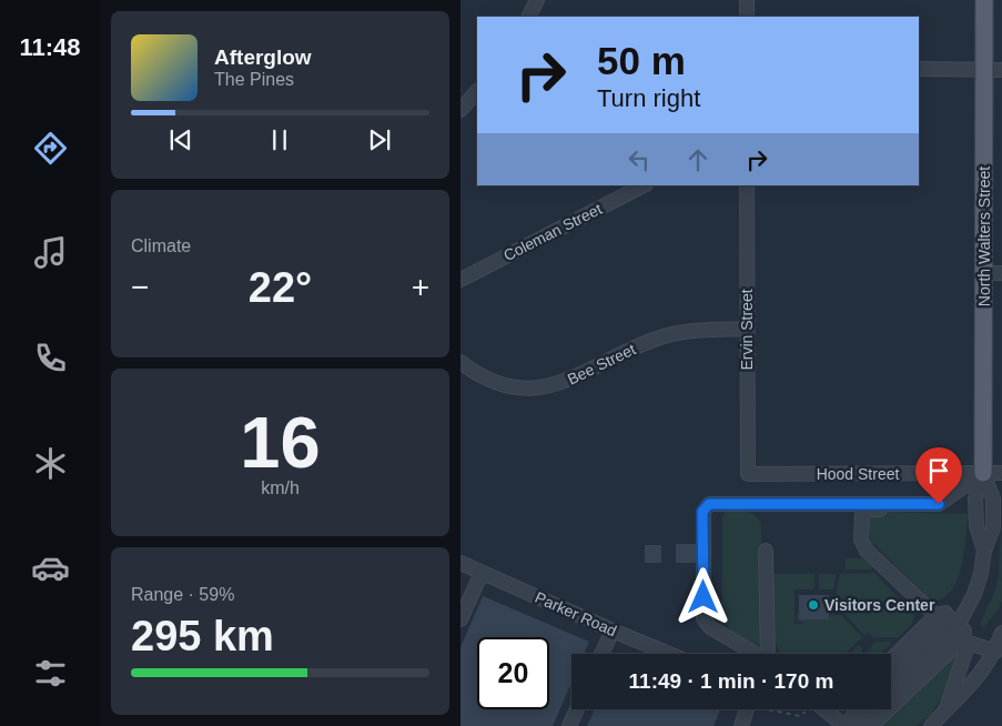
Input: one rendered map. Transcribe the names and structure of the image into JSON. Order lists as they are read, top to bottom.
{
  "streets": {
    "main road": ["North Walters Street"],
    "street": [
      "Coleman Street",
      "Ervin Street",
      "Bee Street",
      "Hood Street",
      "Parker Road"
    ]
  },
  "crossings": [
    ["North Walters Street", "Hood Street"],
    ["Ervin Street", "Bee Street"],
    ["Ervin Street", "Hood Street"]
  ],
  "places": ["Visitors Center"],
  "page": {
    "tabs": "11:48",
    "turn": ["50 m", "Turn right"],
    "song": ["Afterglow", "The Pines"],
    "tile": [
      "Climate",
      ["16", "km/h"],
      ["Range · 59%", "295 km"]
    ],
    "heat": ["−", "22°", "+"],
    "limit": "20",
    "trip": "11:49 · 1 min · 170 m"
  }
}
